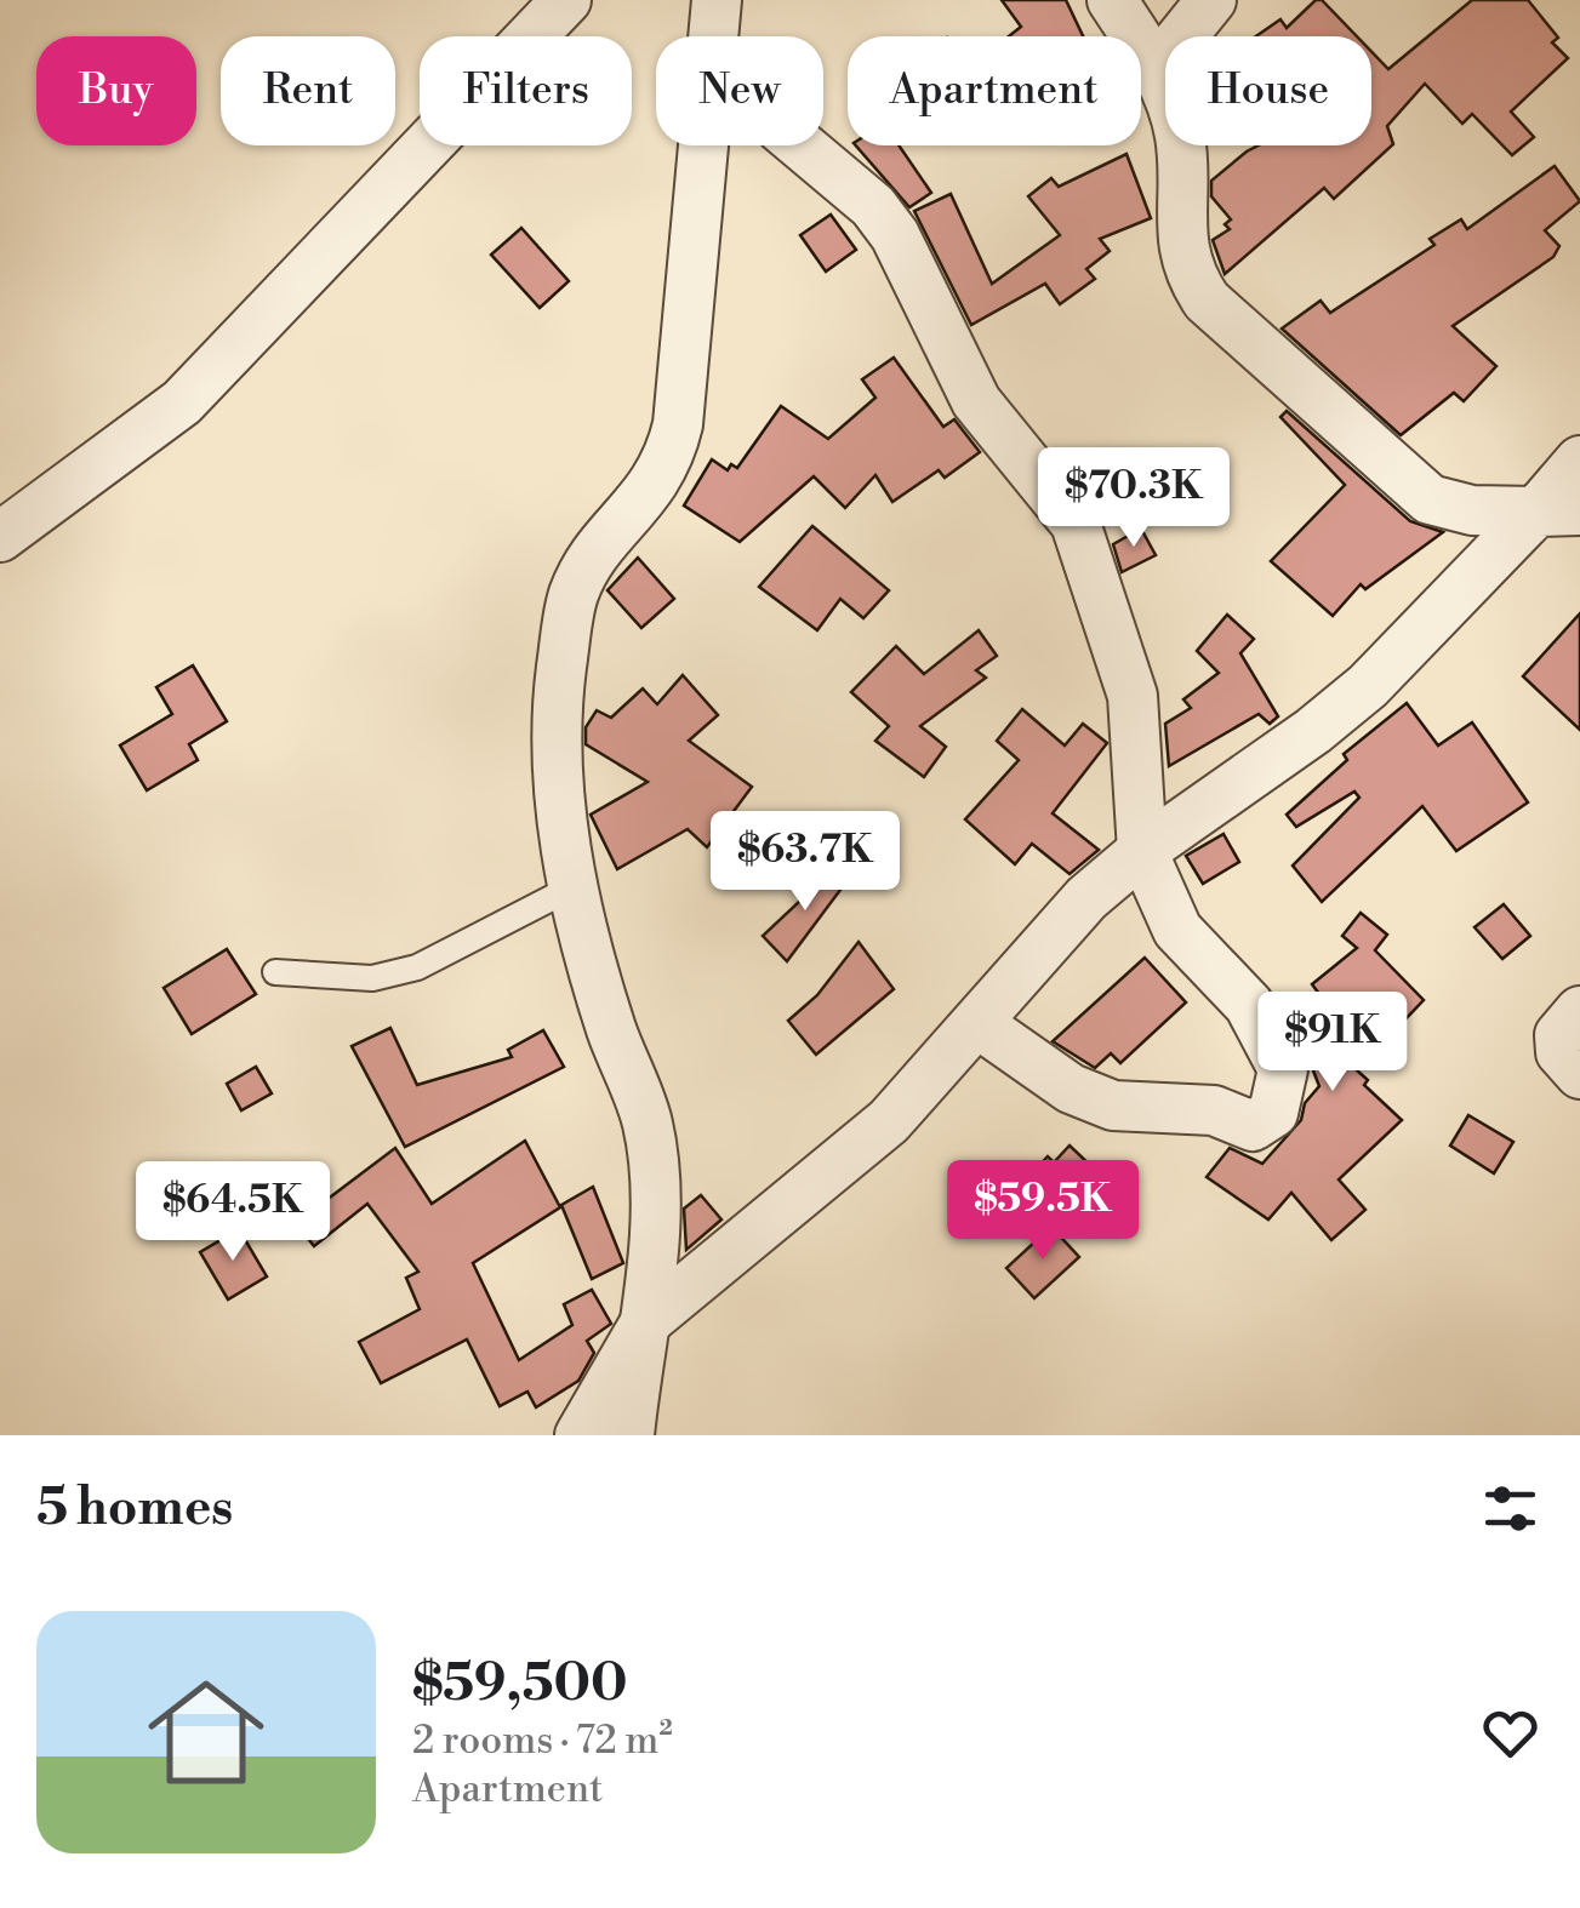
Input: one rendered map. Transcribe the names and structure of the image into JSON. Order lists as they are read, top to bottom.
{
  "page": {
    "chip": [
      "Buy",
      "Rent",
      "Filters",
      "New",
      "Apartment",
      "House"
    ],
    "price": [
      "$70.3K",
      "$63.7K",
      "$91K",
      "$59.5K",
      "$64.5K"
    ],
    "heading": "5 homes",
    "list": [
      {
        "name": "$59,500",
        "note": "2 rooms · 72 m² · Apartment"
      }
    ]
  }
}
